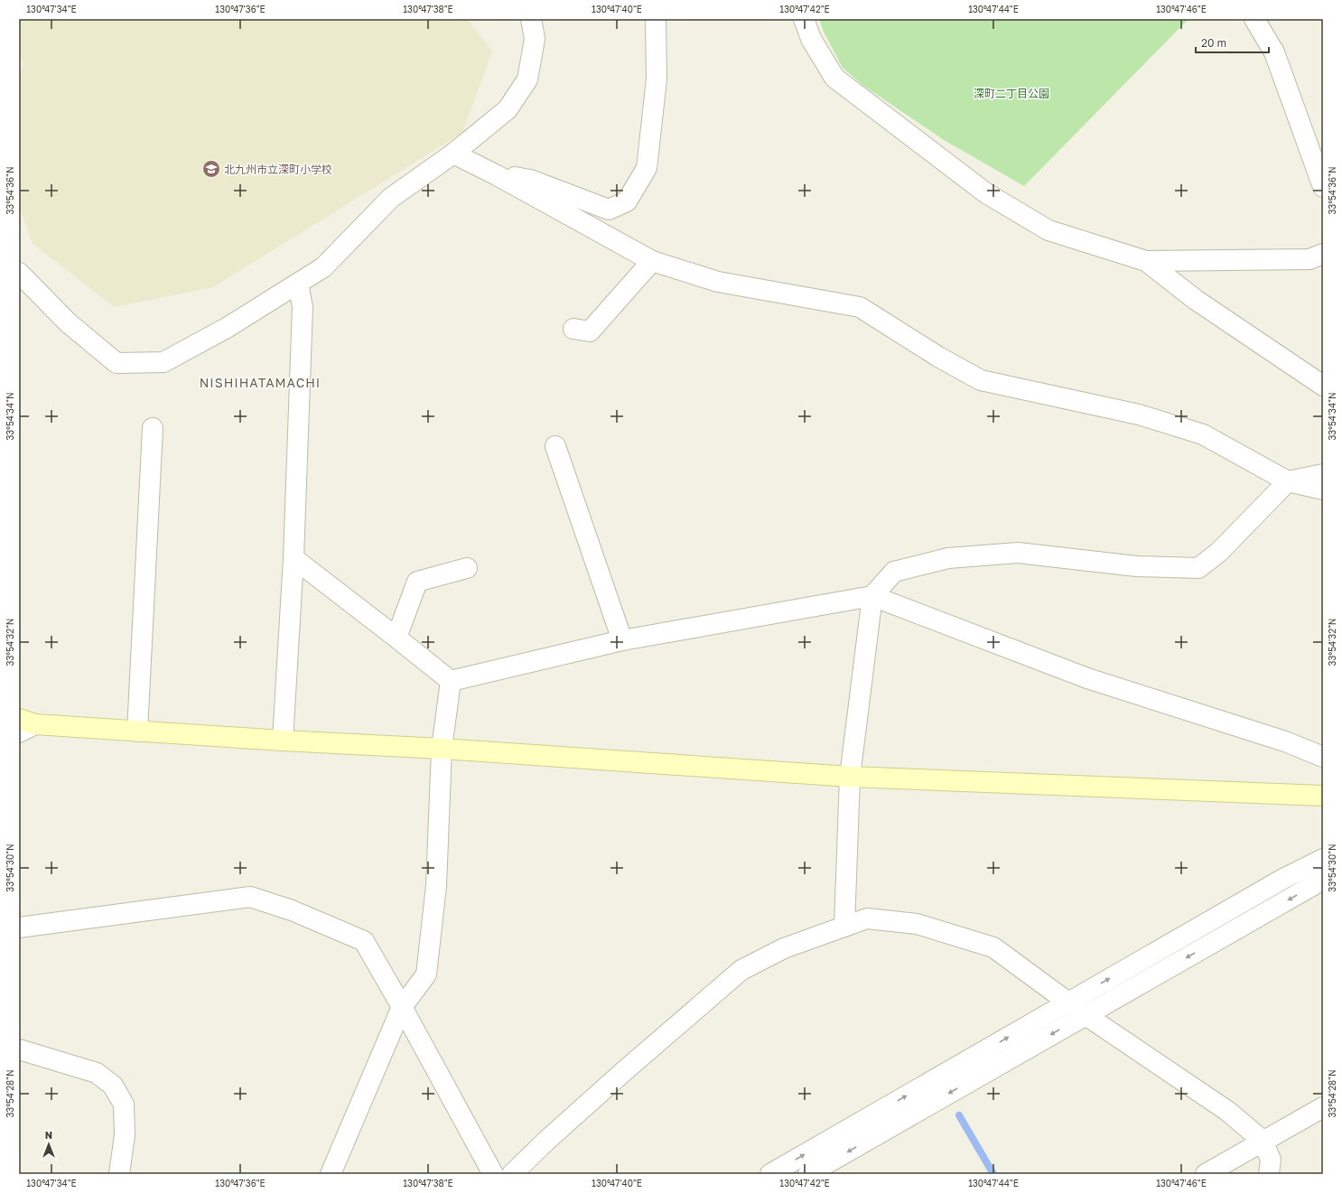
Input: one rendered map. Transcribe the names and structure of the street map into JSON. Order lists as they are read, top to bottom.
{
  "districts": ["NISHIHATAMACHI"],
  "parks": ["深町二丁目公園"],
  "places": {
    "school or university": ["北九州市立深町小学校"]
  },
  "scale_bar": "20 m",
  "north": "top",
  "coordinates": [
    "130°47'34\"E",
    "130°47'36\"E",
    "130°47'38\"E",
    "130°47'40\"E",
    "130°47'42\"E",
    "130°47'44\"E",
    "130°47'46\"E",
    "33°54'36\"N",
    "33°54'34\"N",
    "33°54'32\"N",
    "33°54'30\"N",
    "33°54'28\"N"
  ]
}
